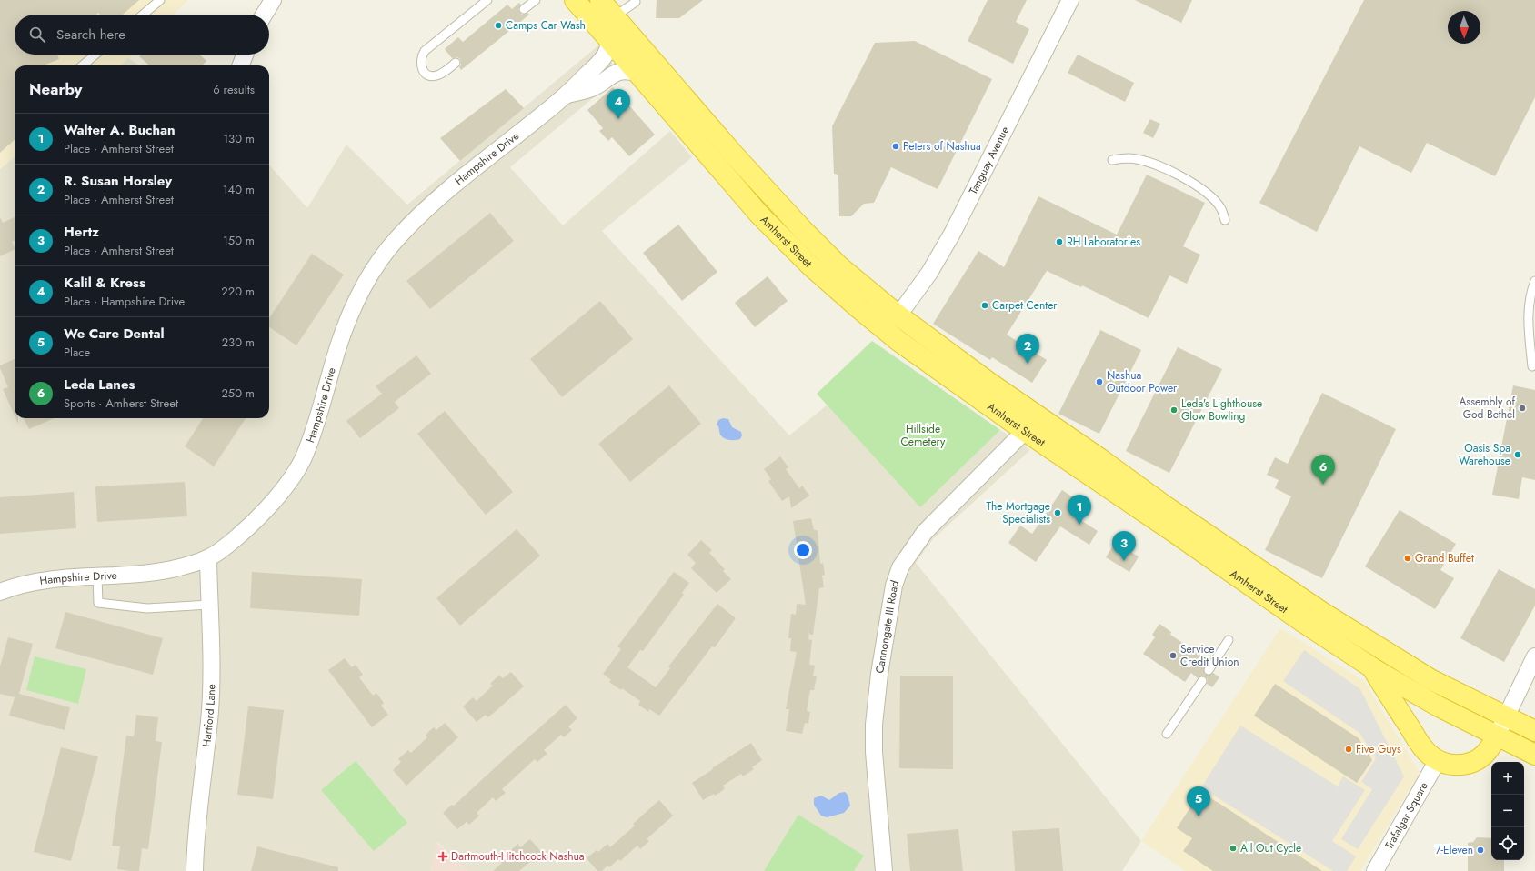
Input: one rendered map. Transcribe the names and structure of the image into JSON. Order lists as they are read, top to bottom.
{
  "streets": {
    "highway": ["Amherst Street"],
    "street": [
      "Hampshire Drive",
      "Tanguay Avenue",
      "Cannongate III Road",
      "Hartford Lane",
      "Trafalgar Square"
    ]
  },
  "crossings": [
    ["Hampshire Drive", "Amherst Street"],
    ["Hampshire Drive", "Hartford Lane"],
    ["Tanguay Avenue", "Amherst Street"],
    ["Amherst Street", "Cannongate III Road"]
  ],
  "parks": ["Hillside Cemetery"],
  "places": {
    "other": [
      "Camps Car Wash",
      "Peters of Nashua",
      "RH Laboratories",
      "Carpet Center",
      "Nashua Outdoor Power",
      "Assembly of God Bethel",
      "Leda's Lighthouse Glow Bowling",
      "Oasis Spa Warehouse",
      "The Mortgage Specialists",
      "Grand Buffet",
      "Service Credit Union",
      "Five Guys",
      "All Out Cycle",
      "7-Eleven"
    ],
    "health": ["Dartmouth-Hitchcock Nashua"]
  },
  "north": "bottom",
  "page": {
    "search": "Search here",
    "heading": ["Nearby", "6 results"],
    "pins": [
      "4",
      "2",
      "6",
      "1",
      "3",
      "5"
    ],
    "list": [
      {
        "mark": "1",
        "name": "Walter A. Buchan",
        "note": "Place · Amherst Street",
        "value": "130 m"
      },
      {
        "mark": "2",
        "name": "R. Susan Horsley",
        "note": "Place · Amherst Street",
        "value": "140 m"
      },
      {
        "mark": "3",
        "name": "Hertz",
        "note": "Place · Amherst Street",
        "value": "150 m"
      },
      {
        "mark": "4",
        "name": "Kalil & Kress",
        "note": "Place · Hampshire Drive",
        "value": "220 m"
      },
      {
        "mark": "5",
        "name": "We Care Dental",
        "note": "Place",
        "value": "230 m"
      },
      {
        "mark": "6",
        "name": "Leda Lanes",
        "note": "Sports · Amherst Street",
        "value": "250 m"
      }
    ],
    "map_buttons": ["+", "−"]
  }
}
